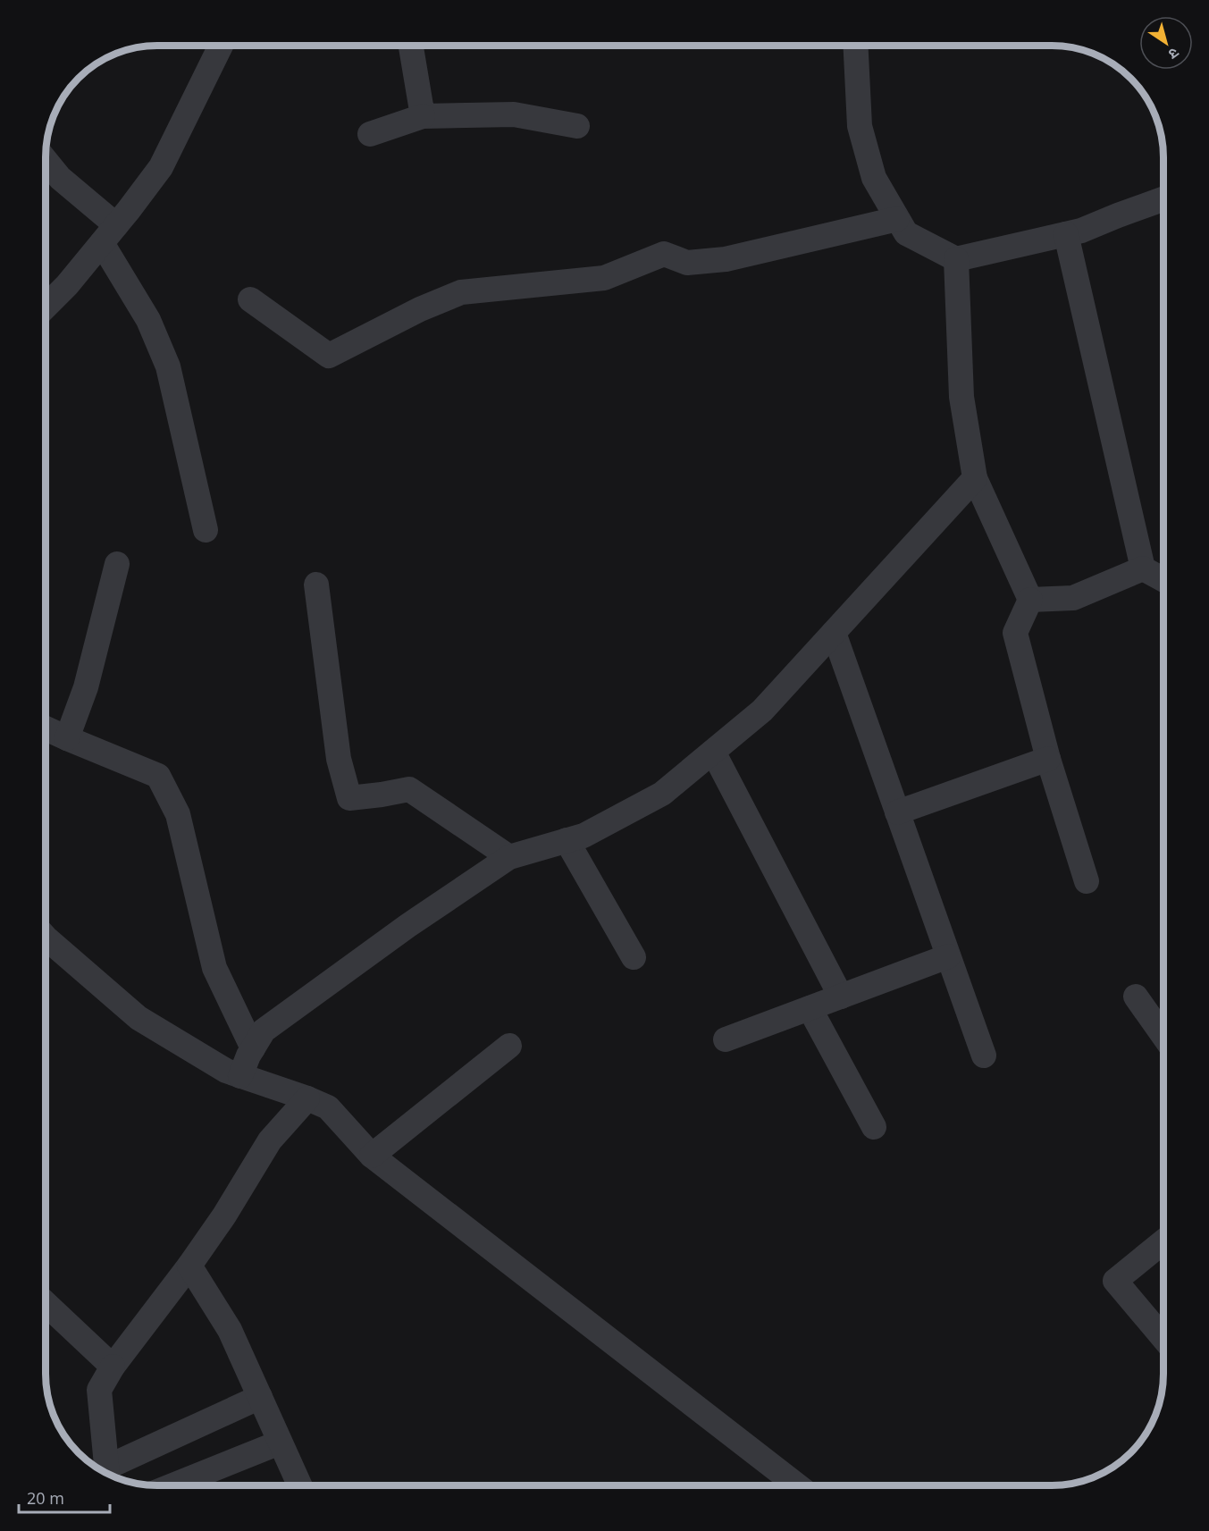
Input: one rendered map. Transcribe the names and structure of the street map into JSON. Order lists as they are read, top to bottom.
{
  "scale_bar": "20 m",
  "north": "bottom right"
}
